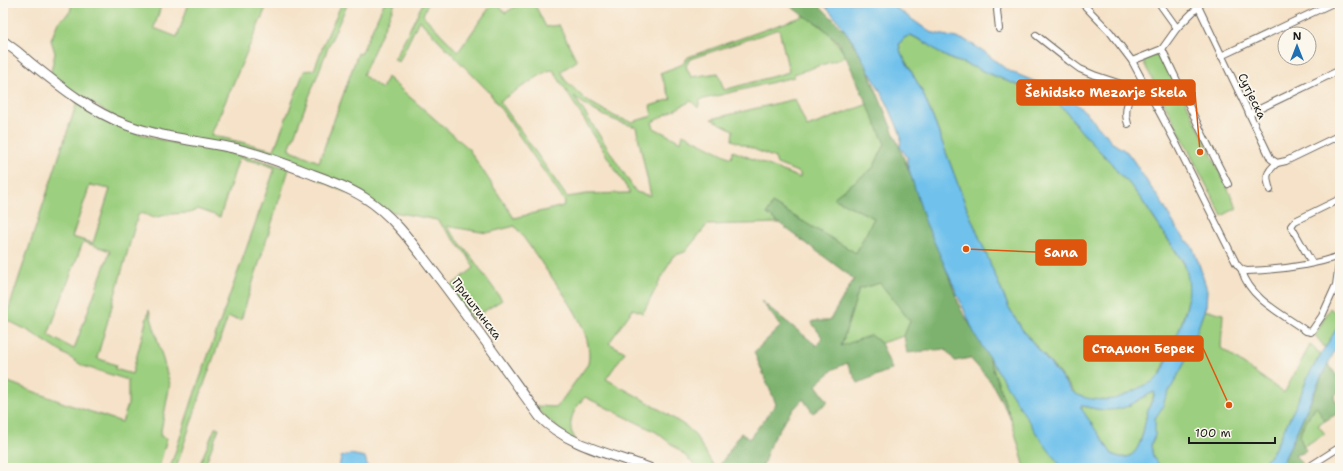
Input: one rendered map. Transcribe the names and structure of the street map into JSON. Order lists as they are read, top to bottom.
{
  "streets": {
    "street": ["Сутјеска", "Приштинска"]
  },
  "places": ["Šehidsko Mezarje Skela", "Sana", "Стадион Берек"],
  "scale_bar": "100 m",
  "north": "top"
}
